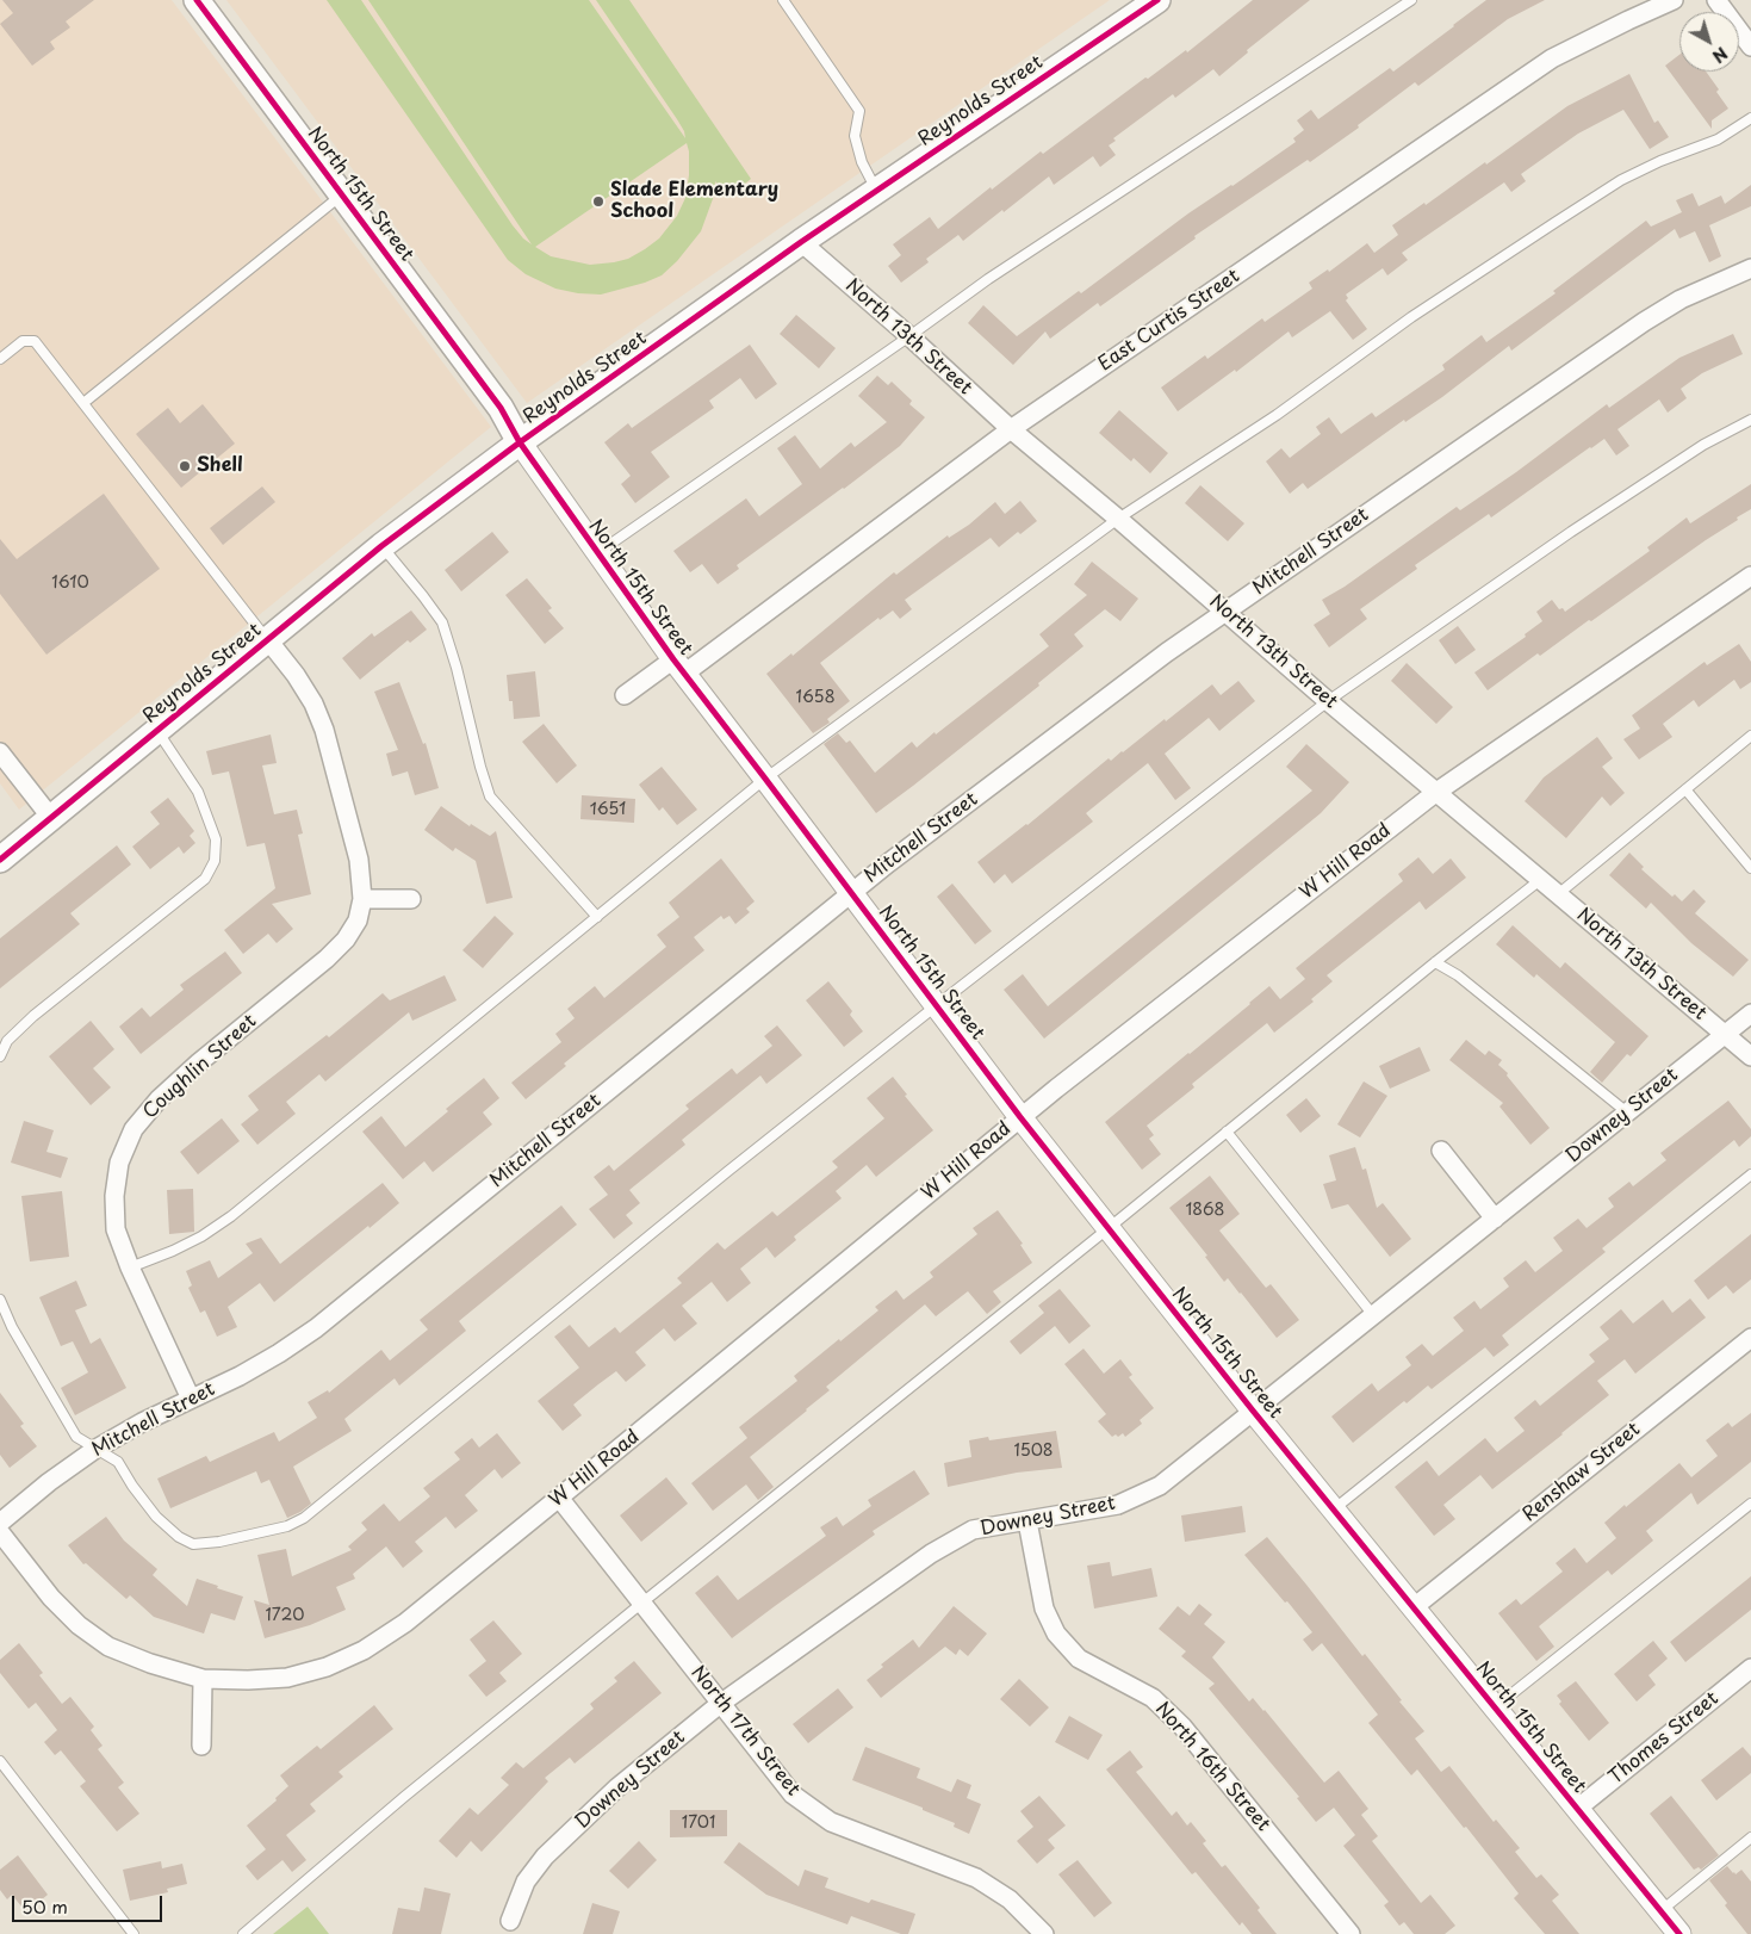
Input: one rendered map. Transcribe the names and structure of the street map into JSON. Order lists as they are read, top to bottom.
{
  "streets": {
    "main road": ["Reynolds Street", "North 15th Street"],
    "street": [
      "East Curtis Street",
      "North 13th Street",
      "Mitchell Street",
      "W Hill Road",
      "Coughlin Street",
      "Downey Street",
      "Renshaw Street",
      "North 17th Street",
      "Thomes Street",
      "North 16th Street"
    ]
  },
  "crossings": [
    ["Reynolds Street", "North 15th Street"],
    ["Reynolds Street", "North 13th Street"],
    ["Reynolds Street", "Coughlin Street"],
    ["North 15th Street", "East Curtis Street"],
    ["North 15th Street", "Mitchell Street"],
    ["North 15th Street", "W Hill Road"],
    ["North 15th Street", "Downey Street"],
    ["North 15th Street", "Renshaw Street"],
    ["North 15th Street", "Thomes Street"],
    ["East Curtis Street", "North 13th Street"],
    ["North 13th Street", "Mitchell Street"],
    ["North 13th Street", "W Hill Road"],
    ["North 13th Street", "Downey Street"],
    ["Mitchell Street", "Coughlin Street"],
    ["W Hill Road", "North 17th Street"],
    ["Downey Street", "North 17th Street"],
    ["Downey Street", "North 16th Street"]
  ],
  "places": ["Slade Elementary School", "Shell"],
  "house_numbers": [
    "1610",
    "1658",
    "1651",
    "1868",
    "1508",
    "1720",
    "1701"
  ],
  "scale_bar": "50 m",
  "north": "bottom right"
}
